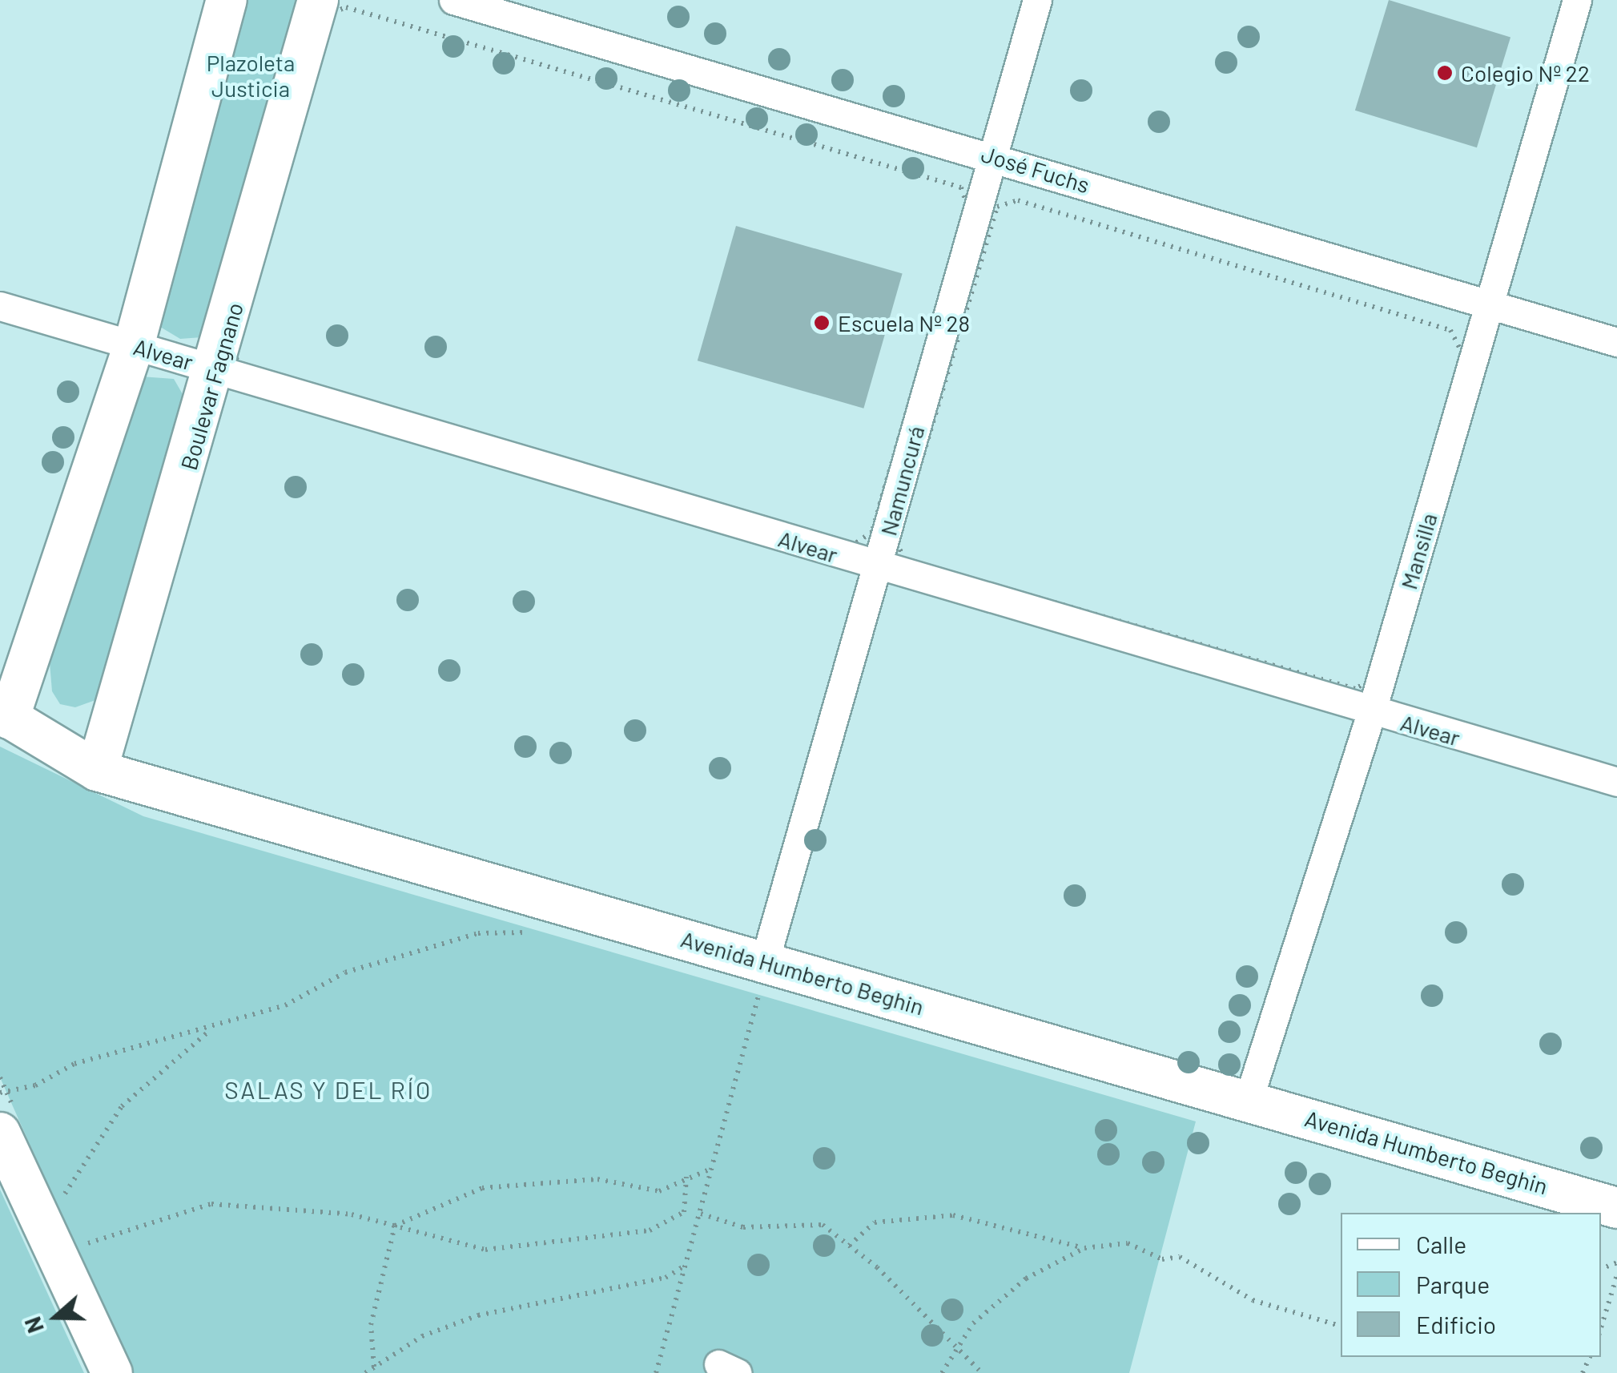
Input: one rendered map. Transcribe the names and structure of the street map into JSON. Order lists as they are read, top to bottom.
{
  "streets": {
    "street": [
      "José Fuchs",
      "Alvear",
      "Boulevar Fagnano",
      "Namuncurá",
      "Mansilla",
      "Avenida Humberto Beghin"
    ]
  },
  "crossings": [
    ["José Fuchs", "Namuncurá"],
    ["José Fuchs", "Mansilla"],
    ["Alvear", "Boulevar Fagnano"],
    ["Alvear", "Namuncurá"],
    ["Alvear", "Mansilla"],
    ["Boulevar Fagnano", "Avenida Humberto Beghin"],
    ["Namuncurá", "Avenida Humberto Beghin"],
    ["Mansilla", "Avenida Humberto Beghin"]
  ],
  "districts": ["SALAS Y DEL RÍO"],
  "parks": ["Plazoleta Justicia"],
  "places": ["Colegio Nº 22", "Escuela Nº 28"],
  "legend": ["Calle", "Parque", "Edificio"],
  "north": "left"
}
